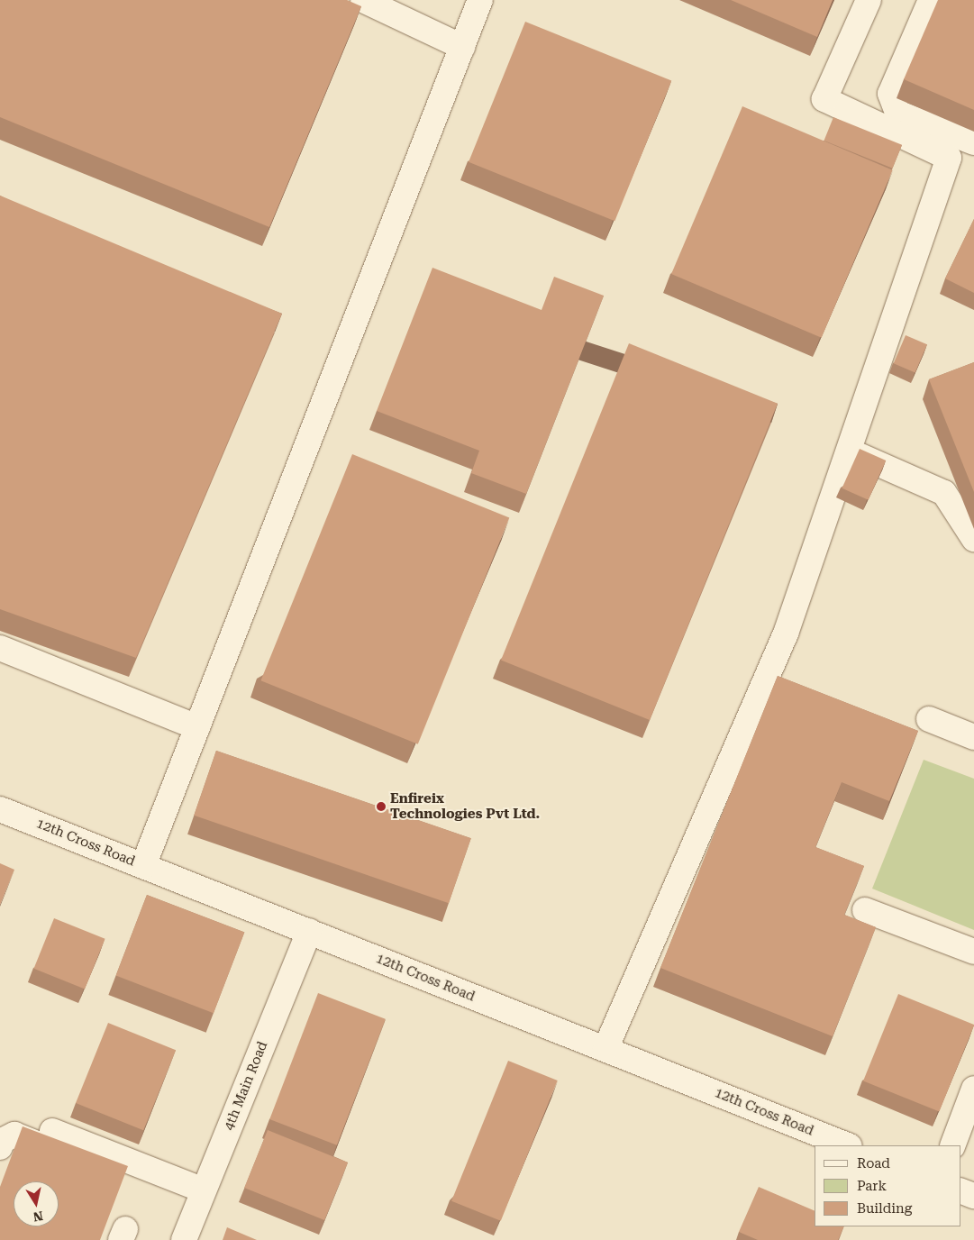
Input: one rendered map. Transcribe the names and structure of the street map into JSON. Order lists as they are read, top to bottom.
{
  "streets": {
    "street": ["12th Cross Road", "4th Main Road"]
  },
  "crossings": [
    ["12th Cross Road", "4th Main Road"]
  ],
  "places": ["Enfireix Technologies Pvt Ltd."],
  "legend": ["Road", "Park", "Building"],
  "north": "bottom"
}
